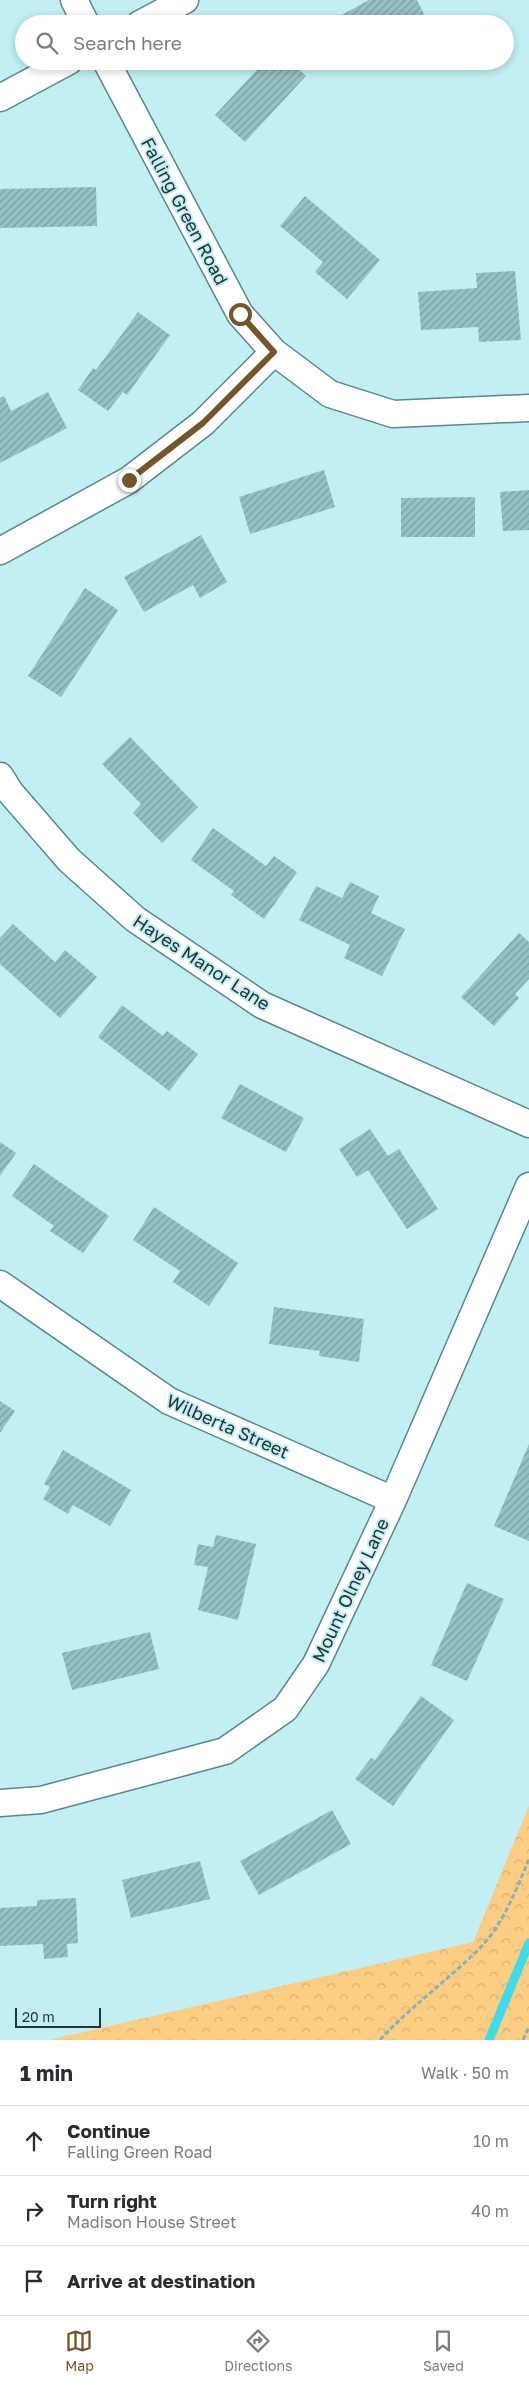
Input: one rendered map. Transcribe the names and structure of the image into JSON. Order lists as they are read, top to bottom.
{
  "streets": {
    "street": [
      "Falling Green Road",
      "Hayes Manor Lane",
      "Wilberta Street",
      "Mount Olney Lane"
    ]
  },
  "crossings": [
    ["Wilberta Street", "Mount Olney Lane"]
  ],
  "scale_bar": "20 m",
  "page": {
    "search": "Search here",
    "scale": "20 m",
    "heading": ["1 min", "Walk · 50 m"],
    "list": [
      ["Continue", "Falling Green Road", "10 m"],
      ["Turn right", "Madison House Street", "40 m"],
      "Arrive at destination"
    ],
    "nav": ["Map", "Directions", "Saved"]
  }
}
